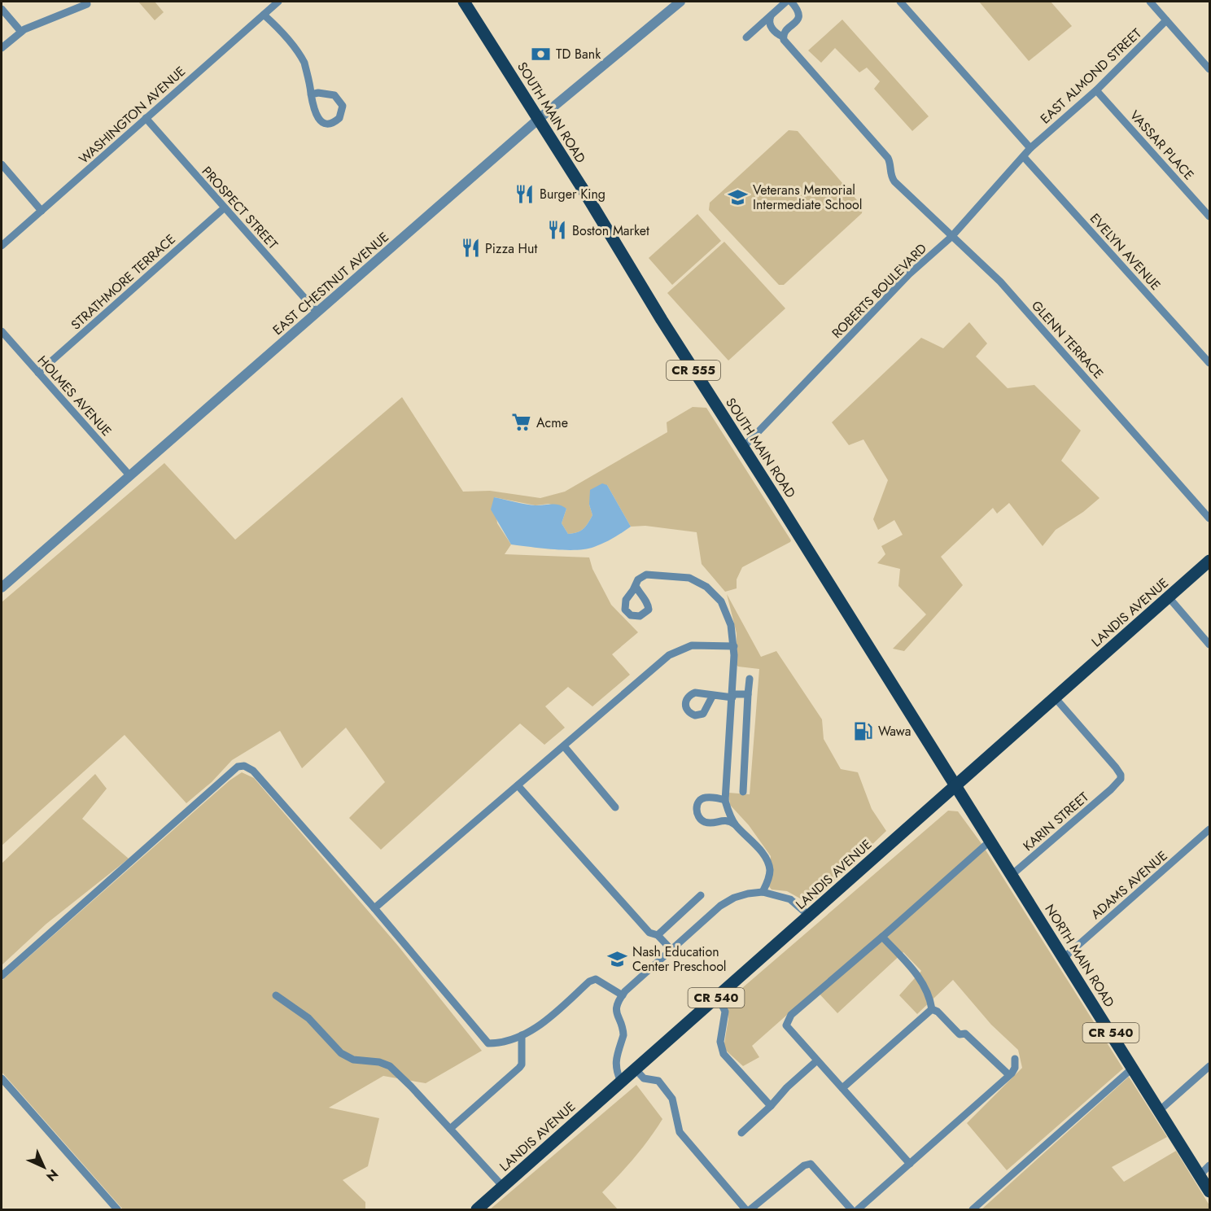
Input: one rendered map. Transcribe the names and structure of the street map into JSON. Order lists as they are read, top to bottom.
{
  "streets": {
    "main road": [
      "SOUTH MAIN ROAD",
      "CR 555",
      "LANDIS AVENUE",
      "NORTH MAIN ROAD",
      "CR 540"
    ],
    "street": [
      "EAST ALMOND STREET",
      "WASHINGTON AVENUE",
      "VASSAR PLACE",
      "PROSPECT STREET",
      "EVELYN AVENUE",
      "STRATHMORE TERRACE",
      "EAST CHESTNUT AVENUE",
      "ROBERTS BOULEVARD",
      "GLENN TERRACE",
      "HOLMES AVENUE",
      "KARIN STREET",
      "ADAMS AVENUE"
    ]
  },
  "crossings": [
    ["EAST ALMOND STREET", "VASSAR PLACE"],
    ["EAST ALMOND STREET", "ROBERTS BOULEVARD"],
    ["SOUTH MAIN ROAD", "EAST CHESTNUT AVENUE"],
    ["SOUTH MAIN ROAD", "ROBERTS BOULEVARD"],
    ["SOUTH MAIN ROAD", "LANDIS AVENUE"],
    ["SOUTH MAIN ROAD", "NORTH MAIN ROAD"],
    ["WASHINGTON AVENUE", "PROSPECT STREET"],
    ["PROSPECT STREET", "STRATHMORE TERRACE"],
    ["PROSPECT STREET", "EAST CHESTNUT AVENUE"],
    ["EVELYN AVENUE", "ROBERTS BOULEVARD"],
    ["STRATHMORE TERRACE", "HOLMES AVENUE"],
    ["EAST CHESTNUT AVENUE", "HOLMES AVENUE"],
    ["ROBERTS BOULEVARD", "GLENN TERRACE"],
    ["LANDIS AVENUE", "KARIN STREET"],
    ["LANDIS AVENUE", "NORTH MAIN ROAD"],
    ["KARIN STREET", "NORTH MAIN ROAD"],
    ["ADAMS AVENUE", "NORTH MAIN ROAD"]
  ],
  "places": {
    "bank": ["TD Bank"],
    "restaurant": ["Burger King", "Boston Market", "Pizza Hut"],
    "school or university": ["Veterans Memorial Intermediate School", "Nash Education Center Preschool"],
    "supermarket": ["Acme"],
    "fuel station": ["Wawa"]
  },
  "north": "bottom right"
}
